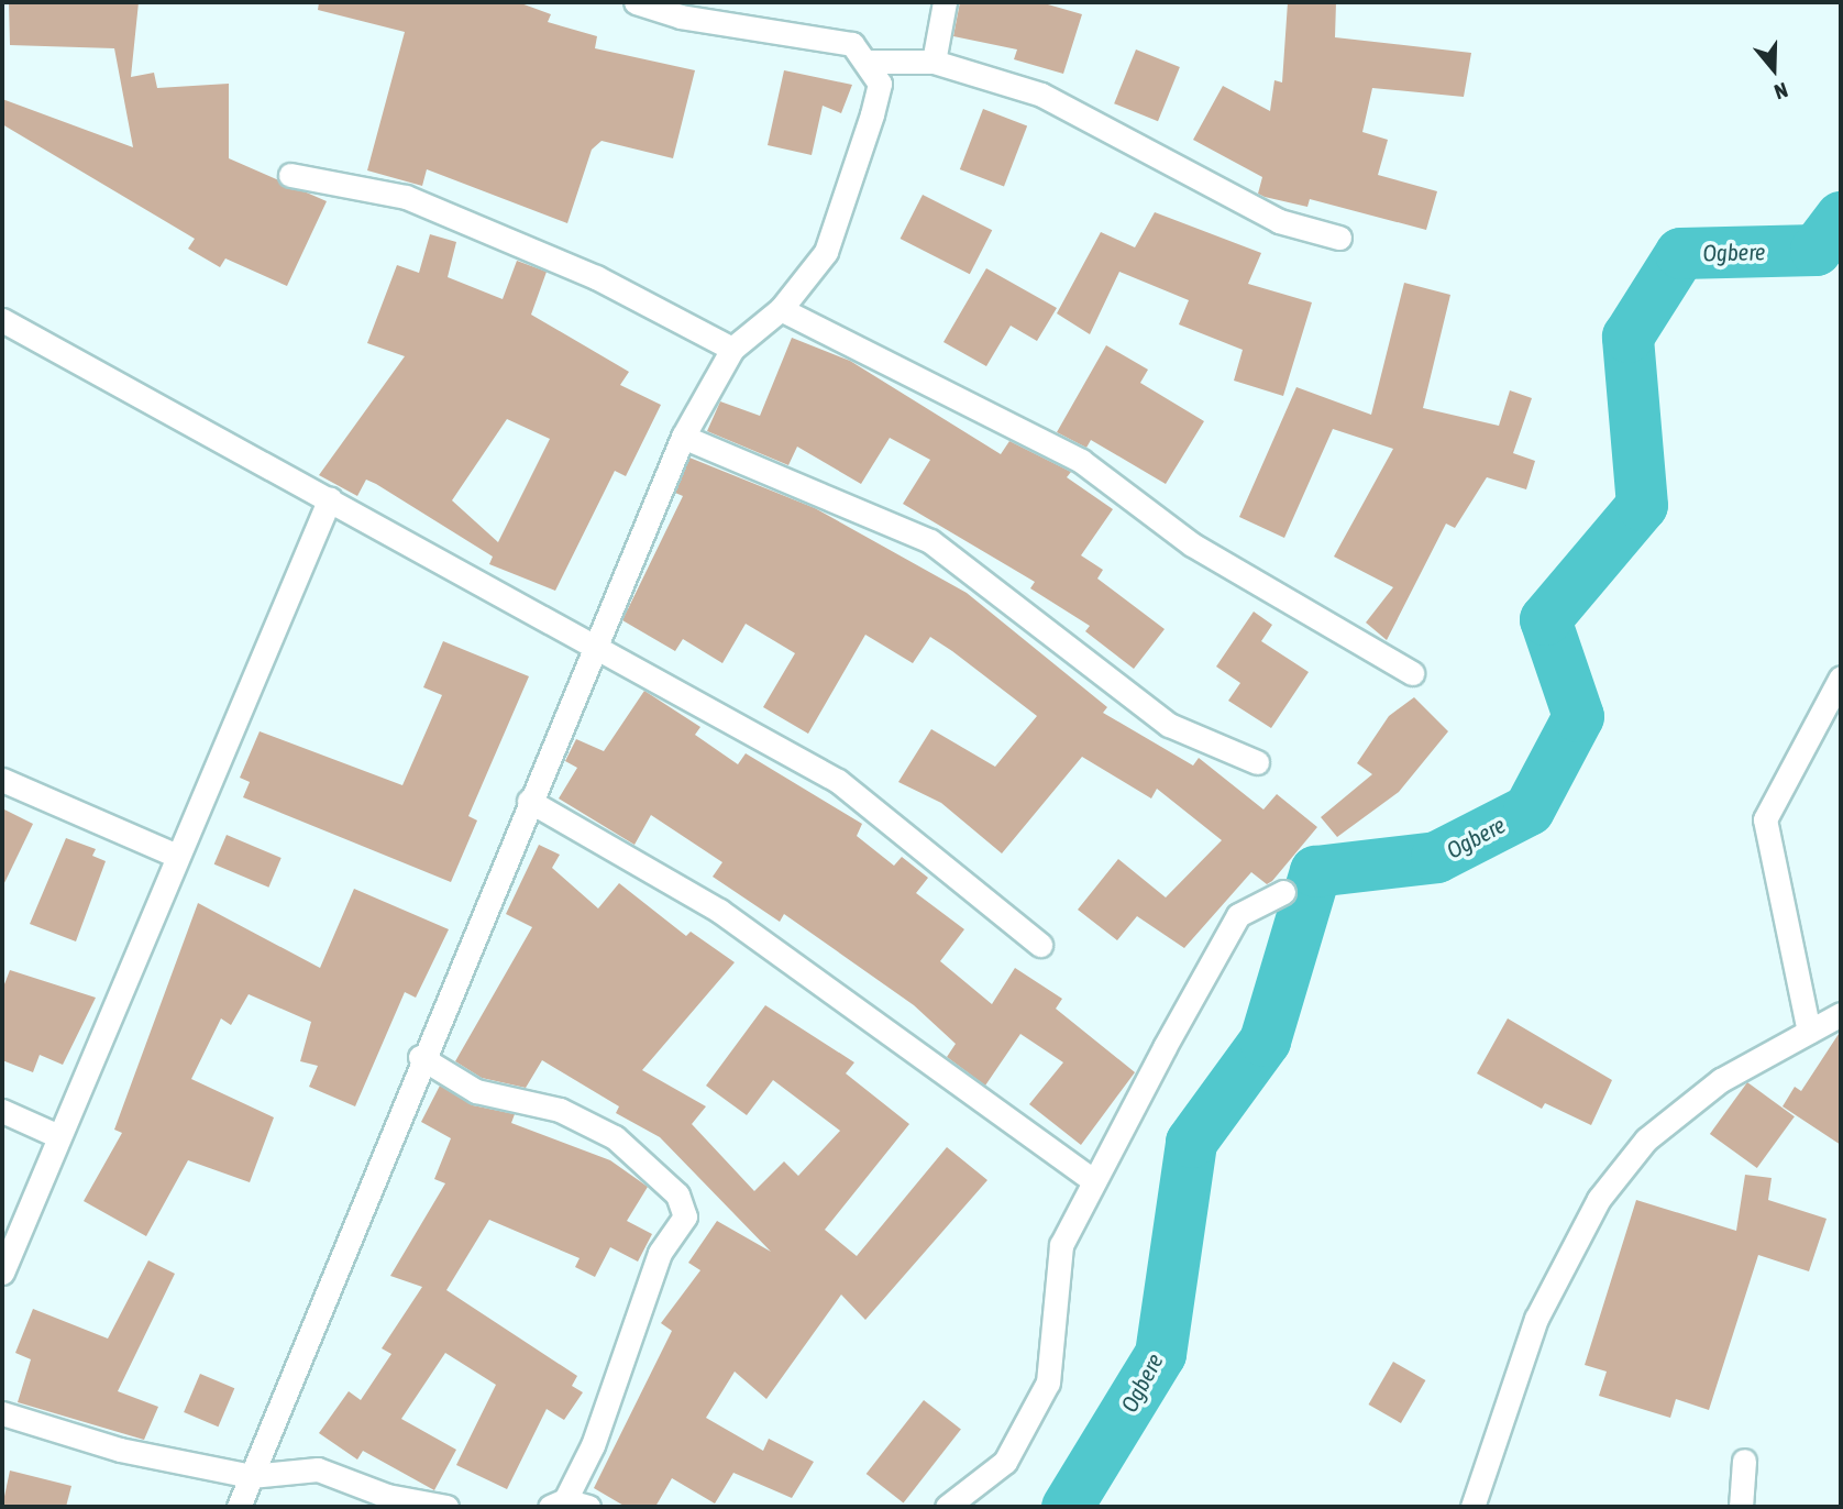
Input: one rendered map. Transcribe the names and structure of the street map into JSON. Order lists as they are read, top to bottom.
{
  "water": ["Ogbere"],
  "north": "bottom"
}
